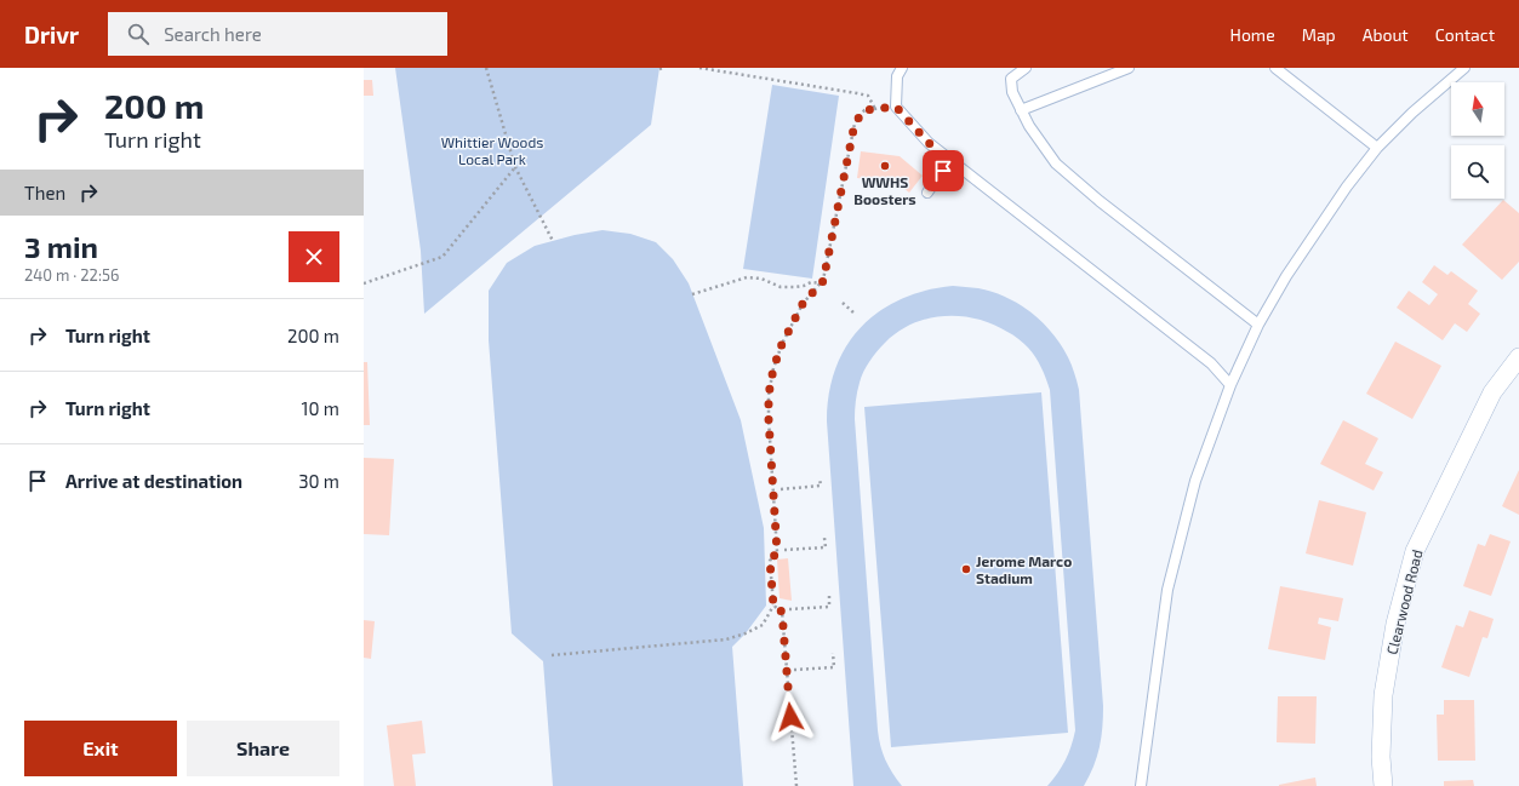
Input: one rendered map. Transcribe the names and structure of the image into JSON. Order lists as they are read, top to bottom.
{
  "streets": {
    "street": ["Clearwood Road"]
  },
  "parks": ["Whittier Woods Local Park"],
  "places": ["WWHS Boosters", "Jerome Marco Stadium"],
  "north": "top",
  "page": {
    "header": "Drivr",
    "search": "Search here",
    "nav": [
      "Home",
      "Map",
      "About",
      "Contact"
    ],
    "turn": ["200 m", "Turn right"],
    "then": "Then",
    "heading": ["3 min", "240 m · 22:56"],
    "list": [
      {
        "name": "Turn right",
        "value": "200 m"
      },
      {
        "name": "Turn right",
        "value": "10 m"
      },
      {
        "name": "Arrive at destination",
        "value": "30 m"
      }
    ],
    "buttons": ["Exit", "Share"]
  }
}
